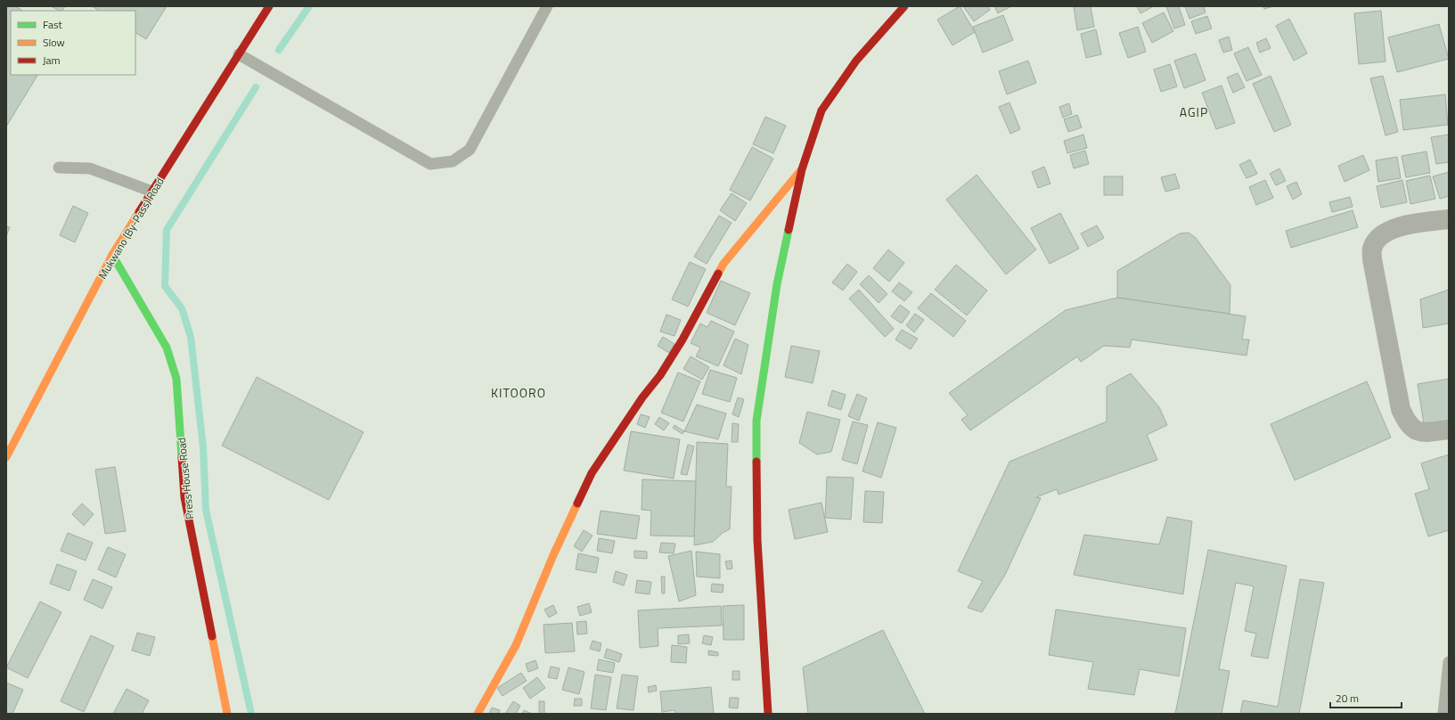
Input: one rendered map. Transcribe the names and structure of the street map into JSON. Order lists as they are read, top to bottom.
{
  "streets": {
    "main road": ["Mukwano (By-Pass) Road", "Press House Road"]
  },
  "crossings": [
    ["Mukwano (By-Pass) Road", "Press House Road"]
  ],
  "districts": ["AGIP", "KITOORO"],
  "legend": ["Fast", "Slow", "Jam"],
  "scale_bar": "20 m"
}
